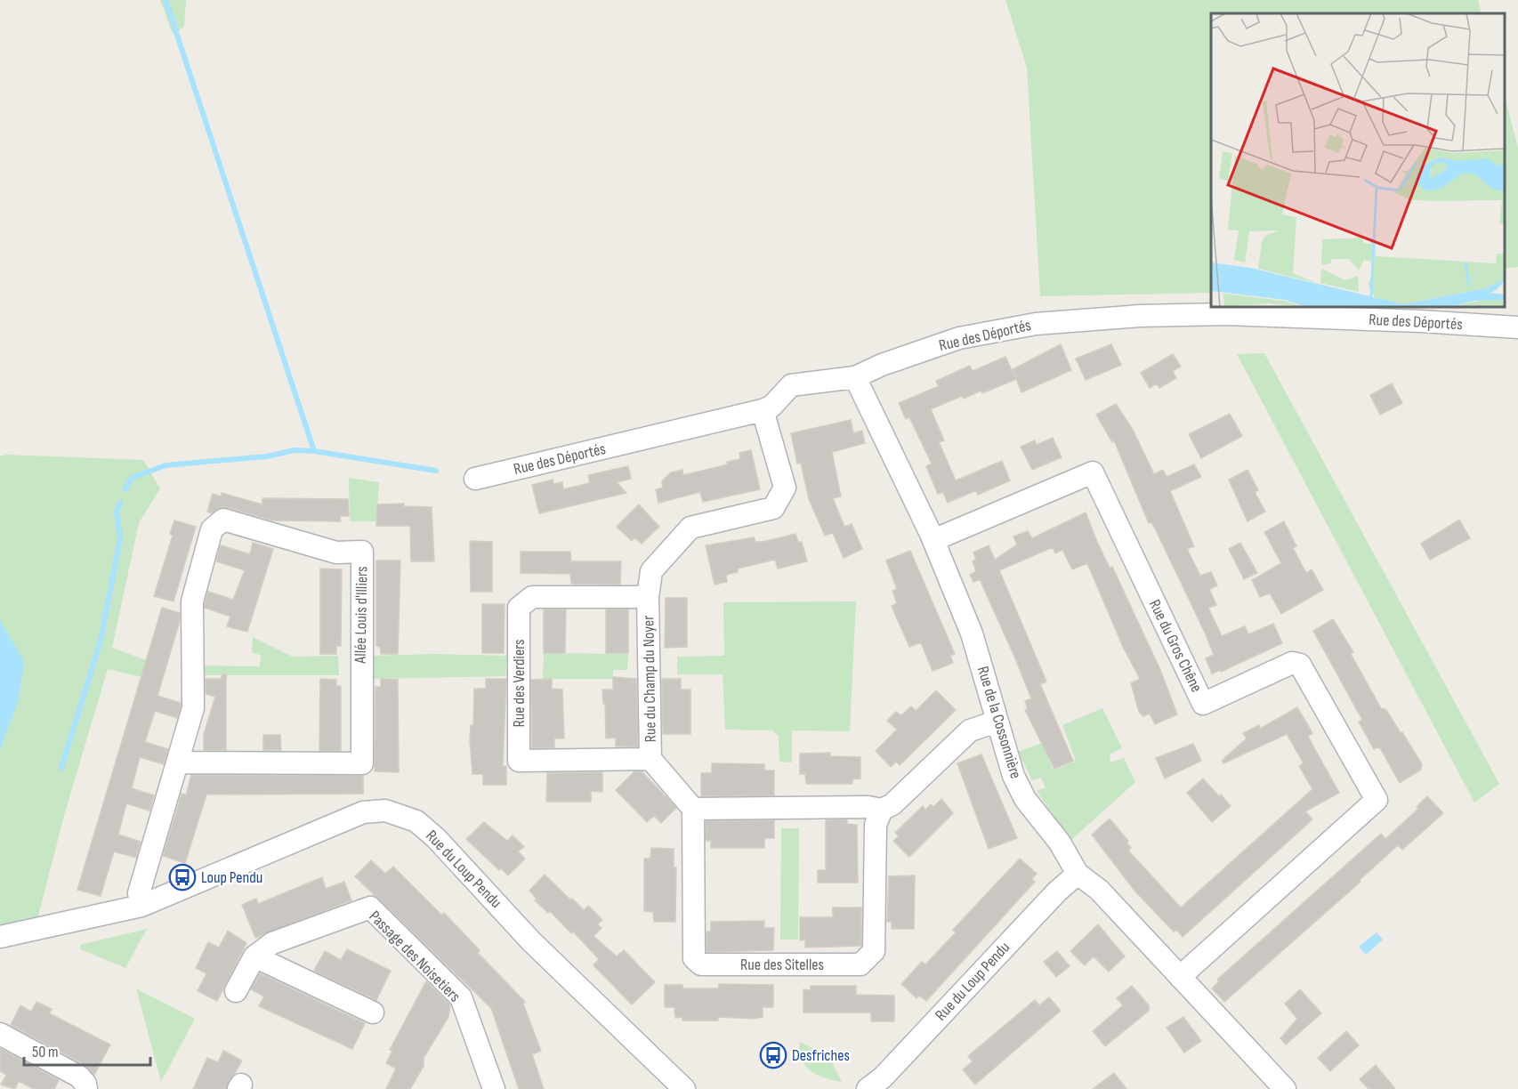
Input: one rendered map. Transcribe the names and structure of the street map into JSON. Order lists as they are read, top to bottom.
{
  "streets": {
    "street": [
      "Rue des Déportés",
      "Allée Louis d'Illiers",
      "Rue du Gros Chêne",
      "Rue du Champ du Noyer",
      "Rue des Verdiers",
      "Rue de la Cossonnière",
      "Rue du Loup Pendu",
      "Passage des Noisetiers",
      "Rue des Sitelles"
    ]
  },
  "crossings": [
    ["Rue des Déportés", "Rue du Champ du Noyer"],
    ["Rue des Déportés", "Rue de la Cossonnière"],
    ["Allée Louis d'Illiers", "Rue du Loup Pendu"],
    ["Rue du Gros Chêne", "Rue de la Cossonnière"],
    ["Rue du Champ du Noyer", "Rue des Verdiers"],
    ["Rue du Champ du Noyer", "Rue des Sitelles"],
    ["Rue de la Cossonnière", "Rue du Loup Pendu"]
  ],
  "places": {
    "bus stop": ["Loup Pendu", "Desfriches"]
  },
  "scale_bar": "50 m"
}
